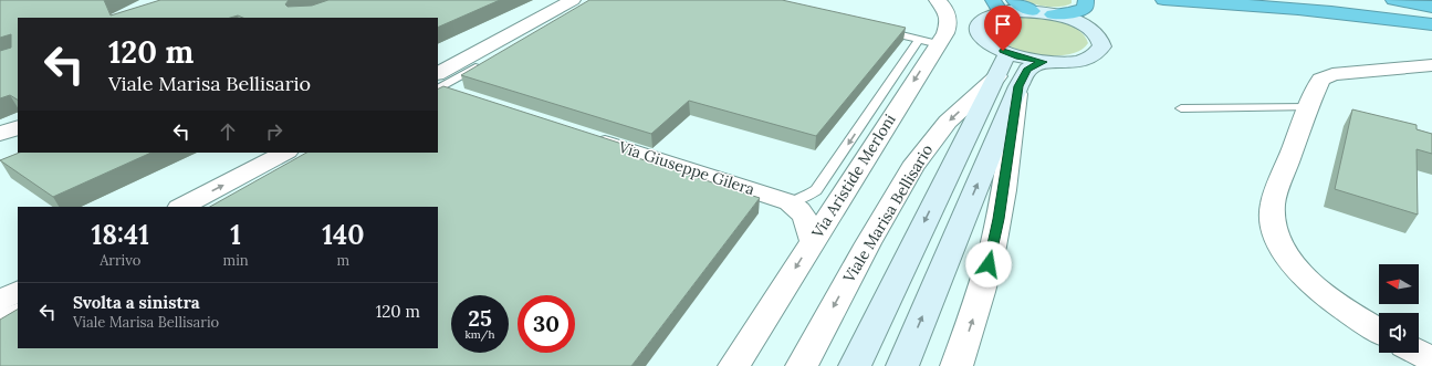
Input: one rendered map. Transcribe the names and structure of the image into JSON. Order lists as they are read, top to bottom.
{
  "streets": {
    "main road": ["Viale Marisa Bellisario"],
    "street": ["Via Giuseppe Gilera", "Via Aristide Merloni"]
  },
  "crossings": [
    ["Via Giuseppe Gilera", "Via Aristide Merloni"]
  ],
  "one_way": ["Via Aristide Merloni"],
  "north": "left",
  "page": {
    "turn": ["120 m", "Viale Marisa Bellisario"],
    "eta": [
      "18:41",
      "Arrivo",
      "1",
      "min",
      "140",
      "m"
    ],
    "list": [
      {
        "name": "Svolta a sinistra",
        "note": "Viale Marisa Bellisario",
        "value": "120 m"
      }
    ],
    "speed": "25 km/h",
    "limit": "30"
  }
}
